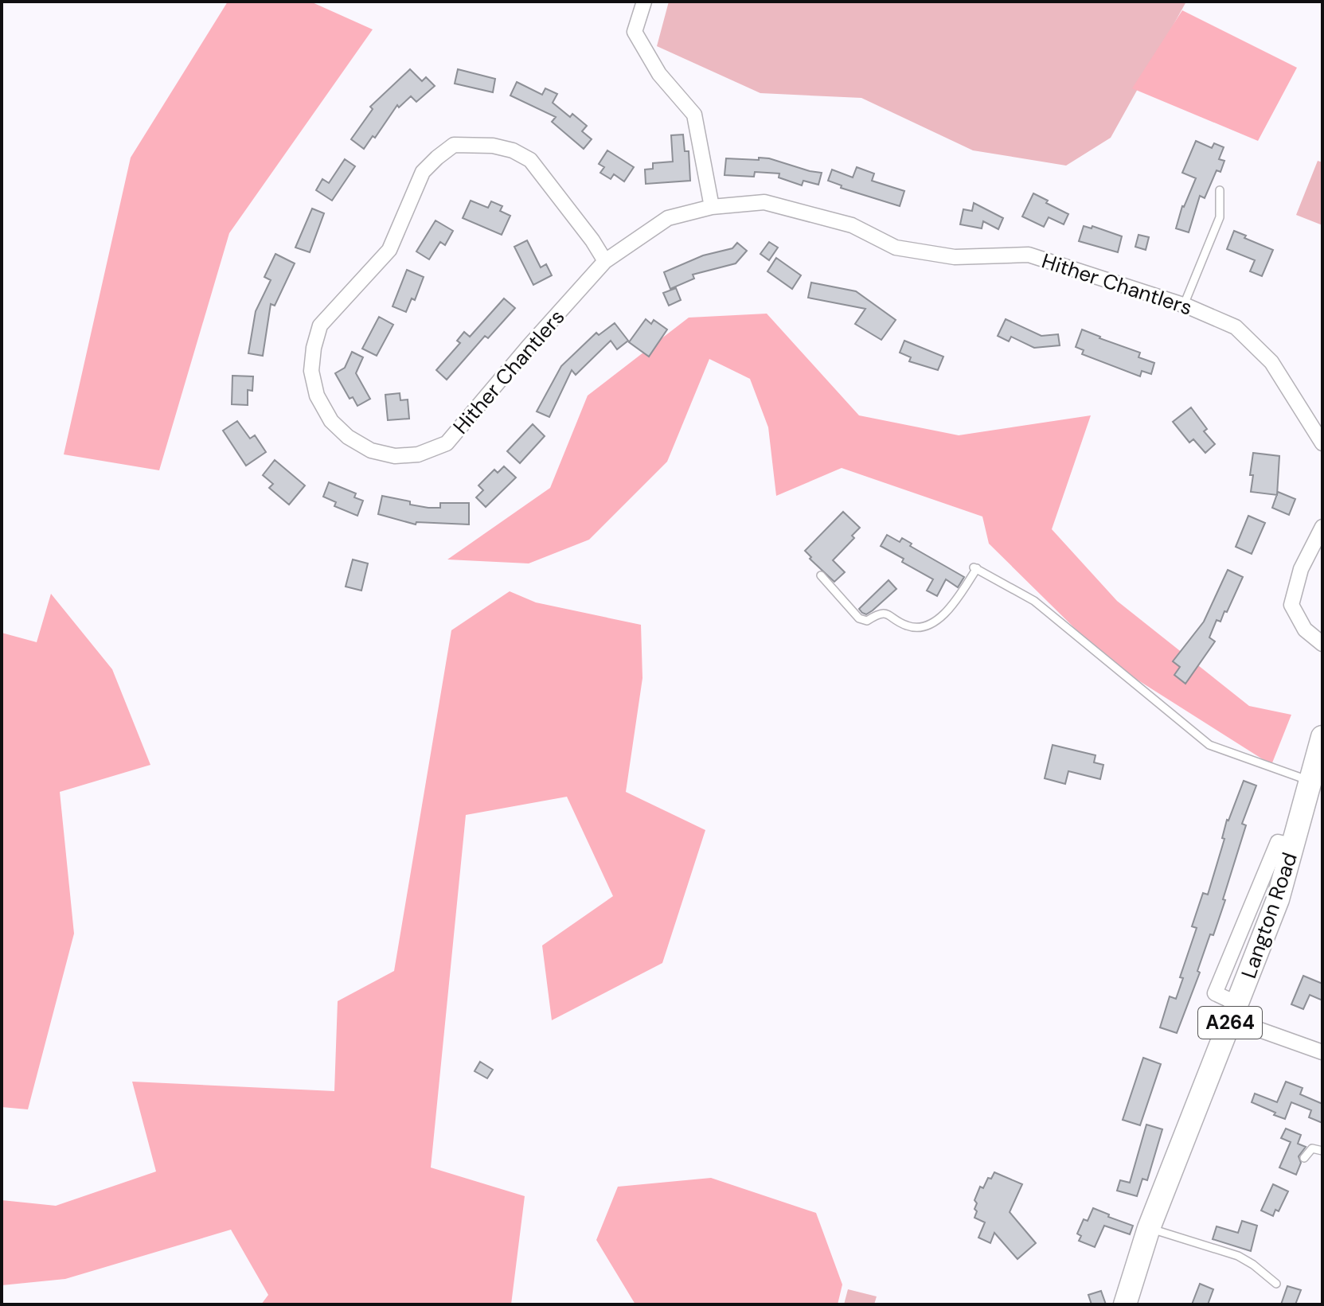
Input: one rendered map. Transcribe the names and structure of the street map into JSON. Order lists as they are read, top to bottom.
{
  "streets": {
    "main road": ["Langton Road", "A264"],
    "street": ["Hither Chantlers"]
  }
}
